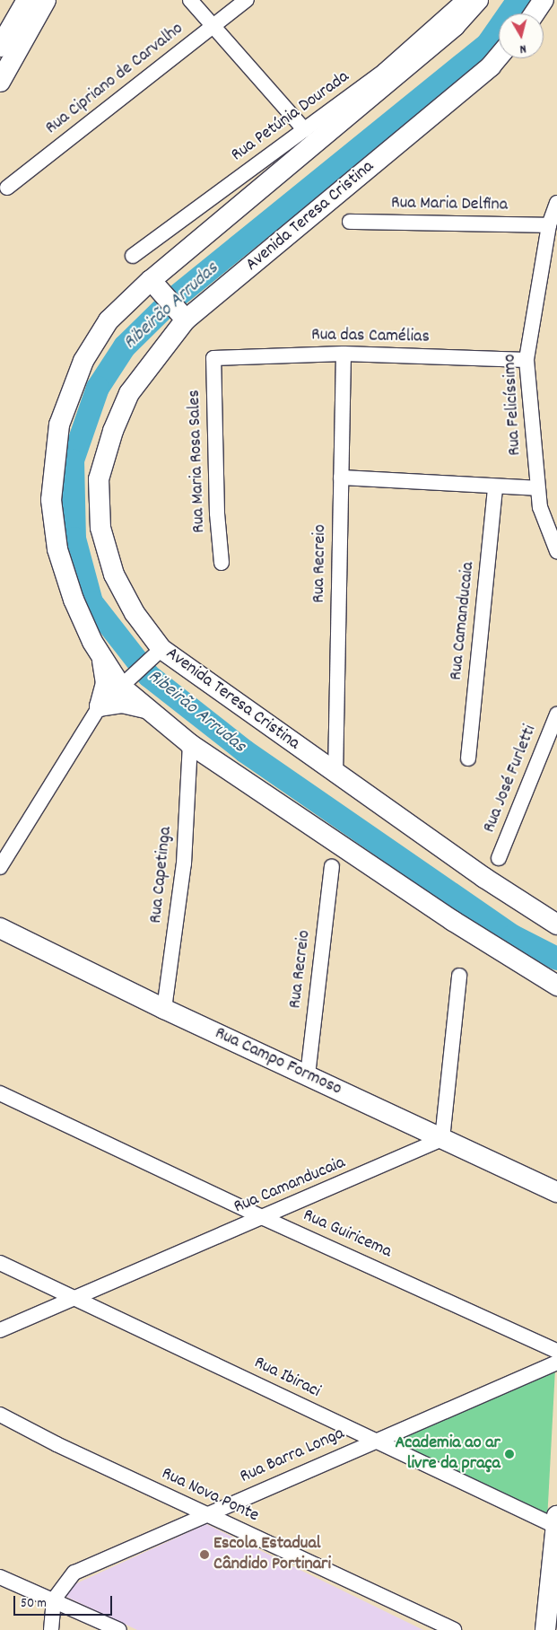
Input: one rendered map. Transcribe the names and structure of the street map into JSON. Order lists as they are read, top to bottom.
{
  "streets": {
    "main road": ["Avenida Teresa Cristina", "Rua Campo Formoso"],
    "street": [
      "Rua Cipriano de Carvalho",
      "Rua Petúnia Dourada",
      "Rua Maria Delfina",
      "Rua das Camélias",
      "Rua Felicíssimo",
      "Rua Maria Rosa Sales",
      "Rua Recreio",
      "Rua Camanducaia",
      "Rua José Furletti",
      "Rua Capetinga",
      "Rua Guiricema",
      "Rua Ibiraci",
      "Rua Barra Longa",
      "Rua Nova Ponte"
    ]
  },
  "crossings": [
    ["Rua Maria Delfina", "Rua Felicíssimo"],
    ["Avenida Teresa Cristina", "Rua Recreio"],
    ["Rua das Camélias", "Rua Felicíssimo"],
    ["Rua das Camélias", "Rua Maria Rosa Sales"],
    ["Rua das Camélias", "Rua Recreio"],
    ["Rua Recreio", "Rua Campo Formoso"],
    ["Rua Camanducaia", "Rua Campo Formoso"],
    ["Rua Camanducaia", "Rua Guiricema"],
    ["Rua Camanducaia", "Rua Ibiraci"],
    ["Rua Capetinga", "Rua Campo Formoso"],
    ["Rua Ibiraci", "Rua Barra Longa"],
    ["Rua Barra Longa", "Rua Nova Ponte"]
  ],
  "water": ["Ribeirão Arrudas"],
  "places": ["Academia ao ar livre da praça", "Escola Estadual Cândido Portinari"],
  "scale_bar": "50 m",
  "north": "bottom"
}
